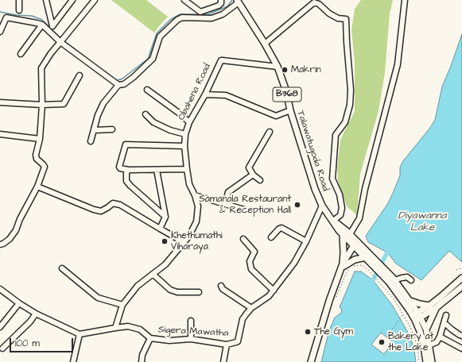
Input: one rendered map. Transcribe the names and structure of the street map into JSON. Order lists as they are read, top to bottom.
{
  "streets": {
    "main road": ["B368", "Talawatugoda Road"],
    "street": ["Obahena Road", "Sigera Mawatha"]
  },
  "crossings": [
    ["Obahena Road", "Talawatugoda Road"],
    ["Obahena Road", "Sigera Mawatha"],
    ["Talawatugoda Road", "Sigera Mawatha"]
  ],
  "water": ["Diyawanna Lake"],
  "places": [
    "Makrin",
    "Samanala Restaurant & Reception Hall",
    "Khethumathi Viharaya",
    "The Gym",
    "Bakery at the Lake"
  ],
  "scale_bar": "100 m"
}
